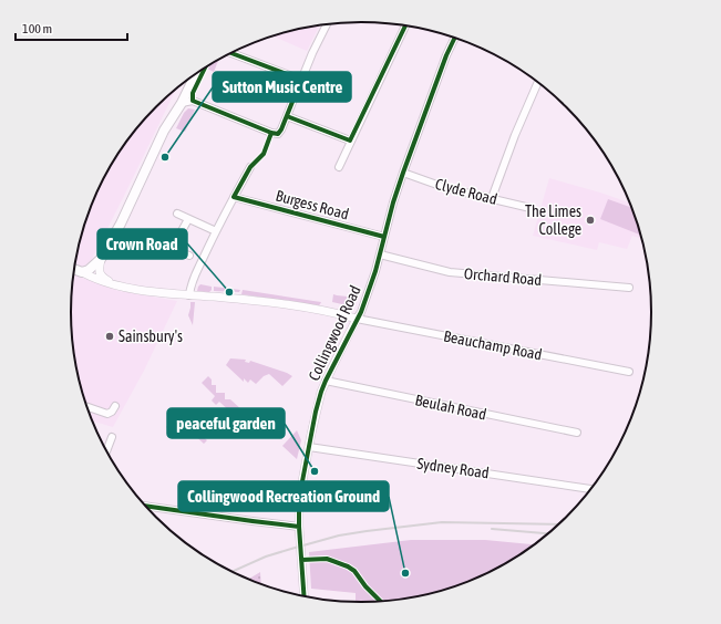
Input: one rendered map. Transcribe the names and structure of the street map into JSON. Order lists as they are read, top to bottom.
{
  "streets": {
    "street": [
      "Clyde Road",
      "Burgess Road",
      "Orchard Road",
      "Collingwood Road",
      "Beauchamp Road",
      "Beulah Road",
      "Sydney Road"
    ]
  },
  "crossings": [
    ["Clyde Road", "Collingwood Road"],
    ["Burgess Road", "Collingwood Road"],
    ["Orchard Road", "Collingwood Road"],
    ["Collingwood Road", "Beauchamp Road"],
    ["Collingwood Road", "Beulah Road"],
    ["Collingwood Road", "Sydney Road"]
  ],
  "places": [
    "Sutton Music Centre",
    "The Limes College",
    "Crown Road",
    "Sainsbury's",
    "peaceful garden",
    "Collingwood Recreation Ground"
  ],
  "scale_bar": "100 m"
}
